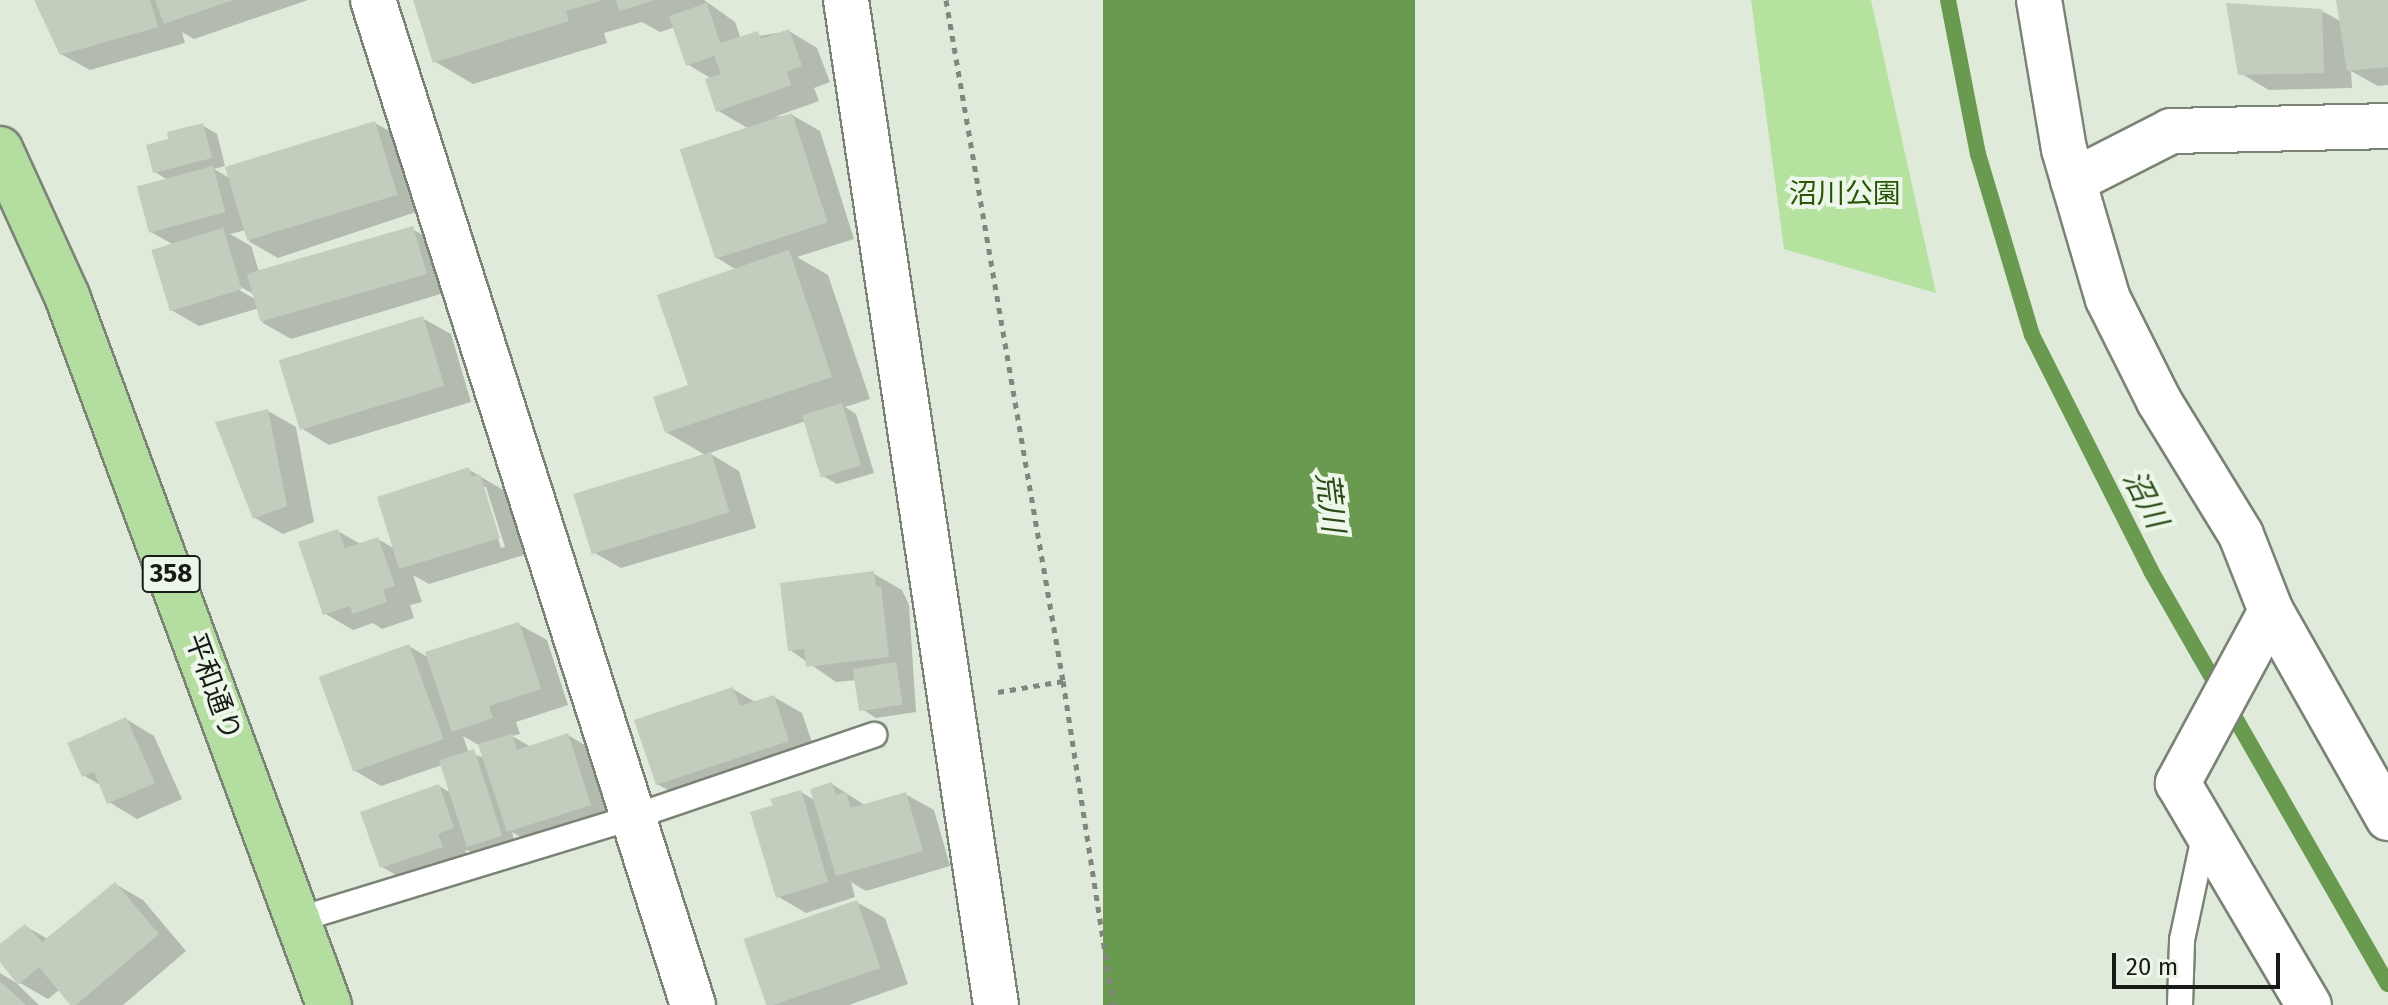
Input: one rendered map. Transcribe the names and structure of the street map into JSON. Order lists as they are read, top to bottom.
{
  "streets": {
    "highway": ["358", "平和通り"]
  },
  "water": ["沼川", "荒川"],
  "parks": ["沼川公園"],
  "scale_bar": "20 m"
}
